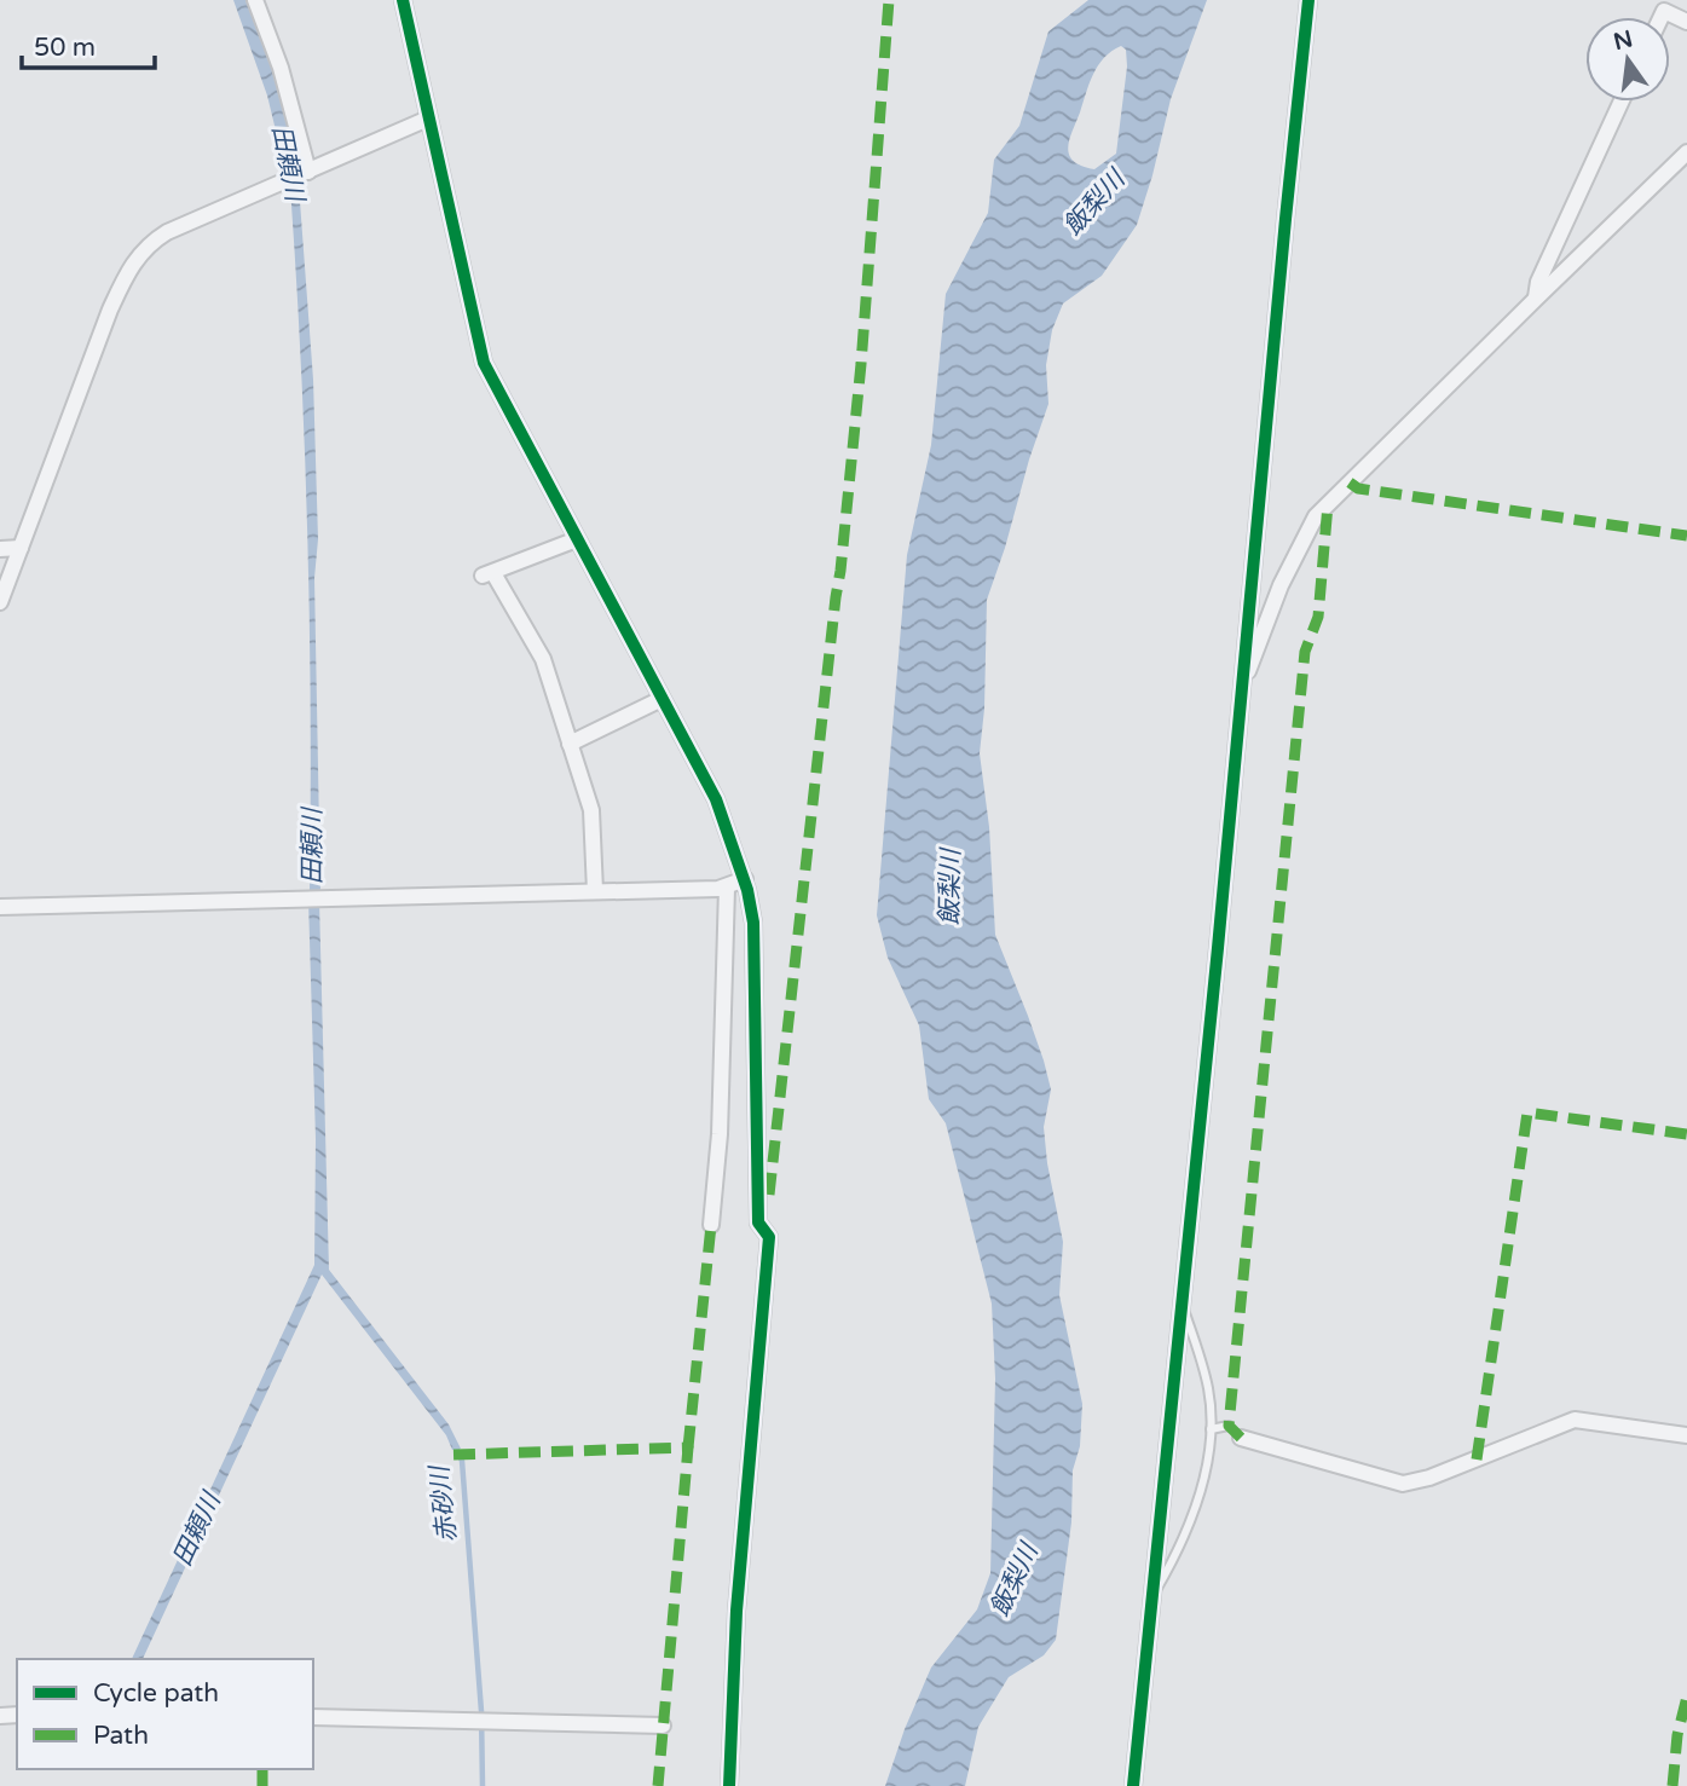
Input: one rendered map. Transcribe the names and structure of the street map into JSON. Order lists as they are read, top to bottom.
{
  "water": ["田頼川", "飯梨川", "赤砂川"],
  "legend": ["Cycle path", "Path"],
  "scale_bar": "50 m",
  "north": "top"
}
